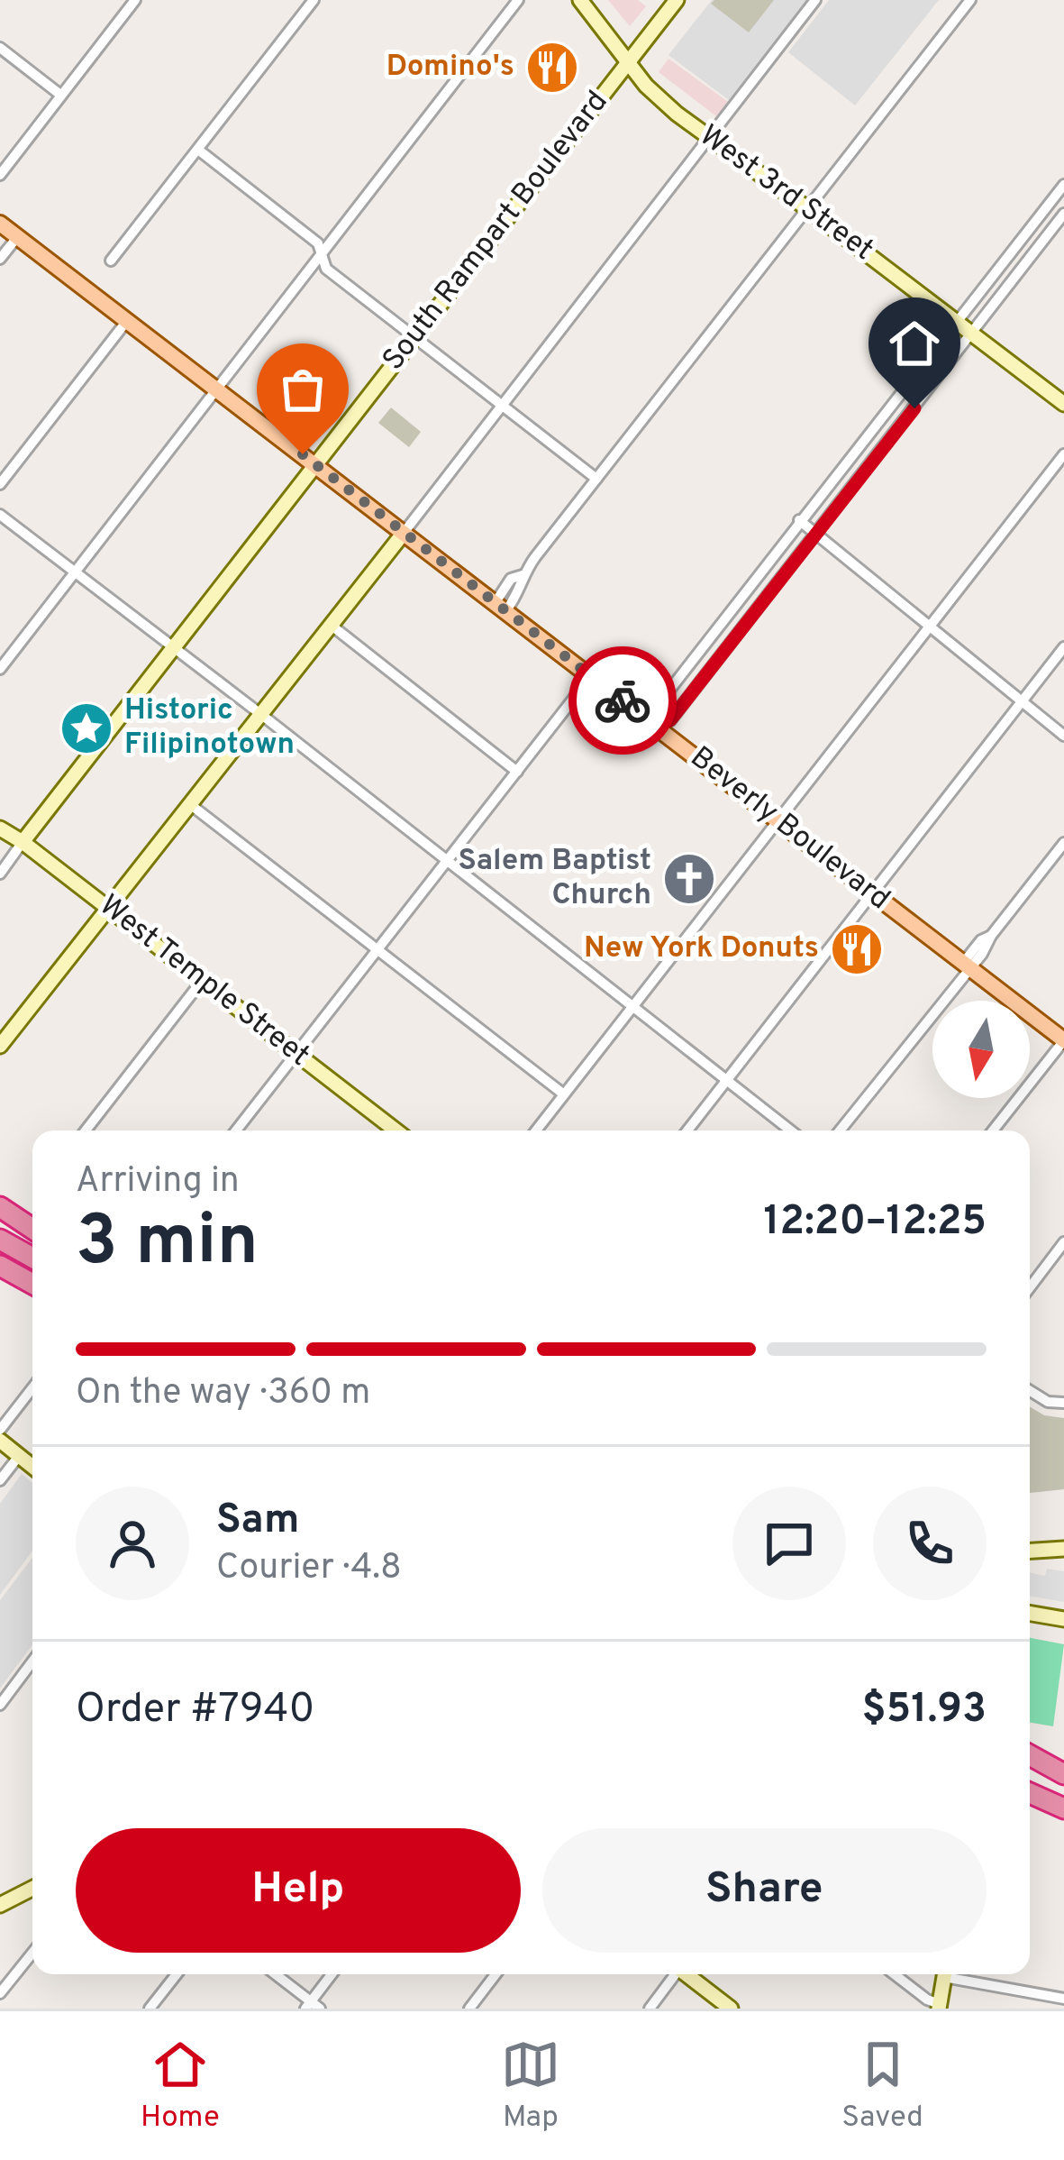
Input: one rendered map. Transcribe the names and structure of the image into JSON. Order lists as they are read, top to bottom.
{
  "streets": {
    "main road": ["Beverly Boulevard"],
    "street": ["West 3rd Street", "South Rampart Boulevard", "West Temple Street"]
  },
  "crossings": [
    ["West 3rd Street", "South Rampart Boulevard"],
    ["South Rampart Boulevard", "Beverly Boulevard"],
    ["South Rampart Boulevard", "West Temple Street"]
  ],
  "places": {
    "restaurant": ["Domino's", "New York Donuts"],
    "place": ["Historic Filipinotown"],
    "church": ["Salem Baptist Church"]
  },
  "north": "bottom",
  "page": {
    "heading": ["3 min", "Arriving in", "12:20–12:25"],
    "panel": [
      "Sam",
      "Courier · 4.8",
      "Order #7940",
      "$51.93"
    ],
    "bar": "On the way · 360 m",
    "buttons": ["Help", "Share"],
    "tabs": ["Home", "Map", "Saved"]
  }
}
